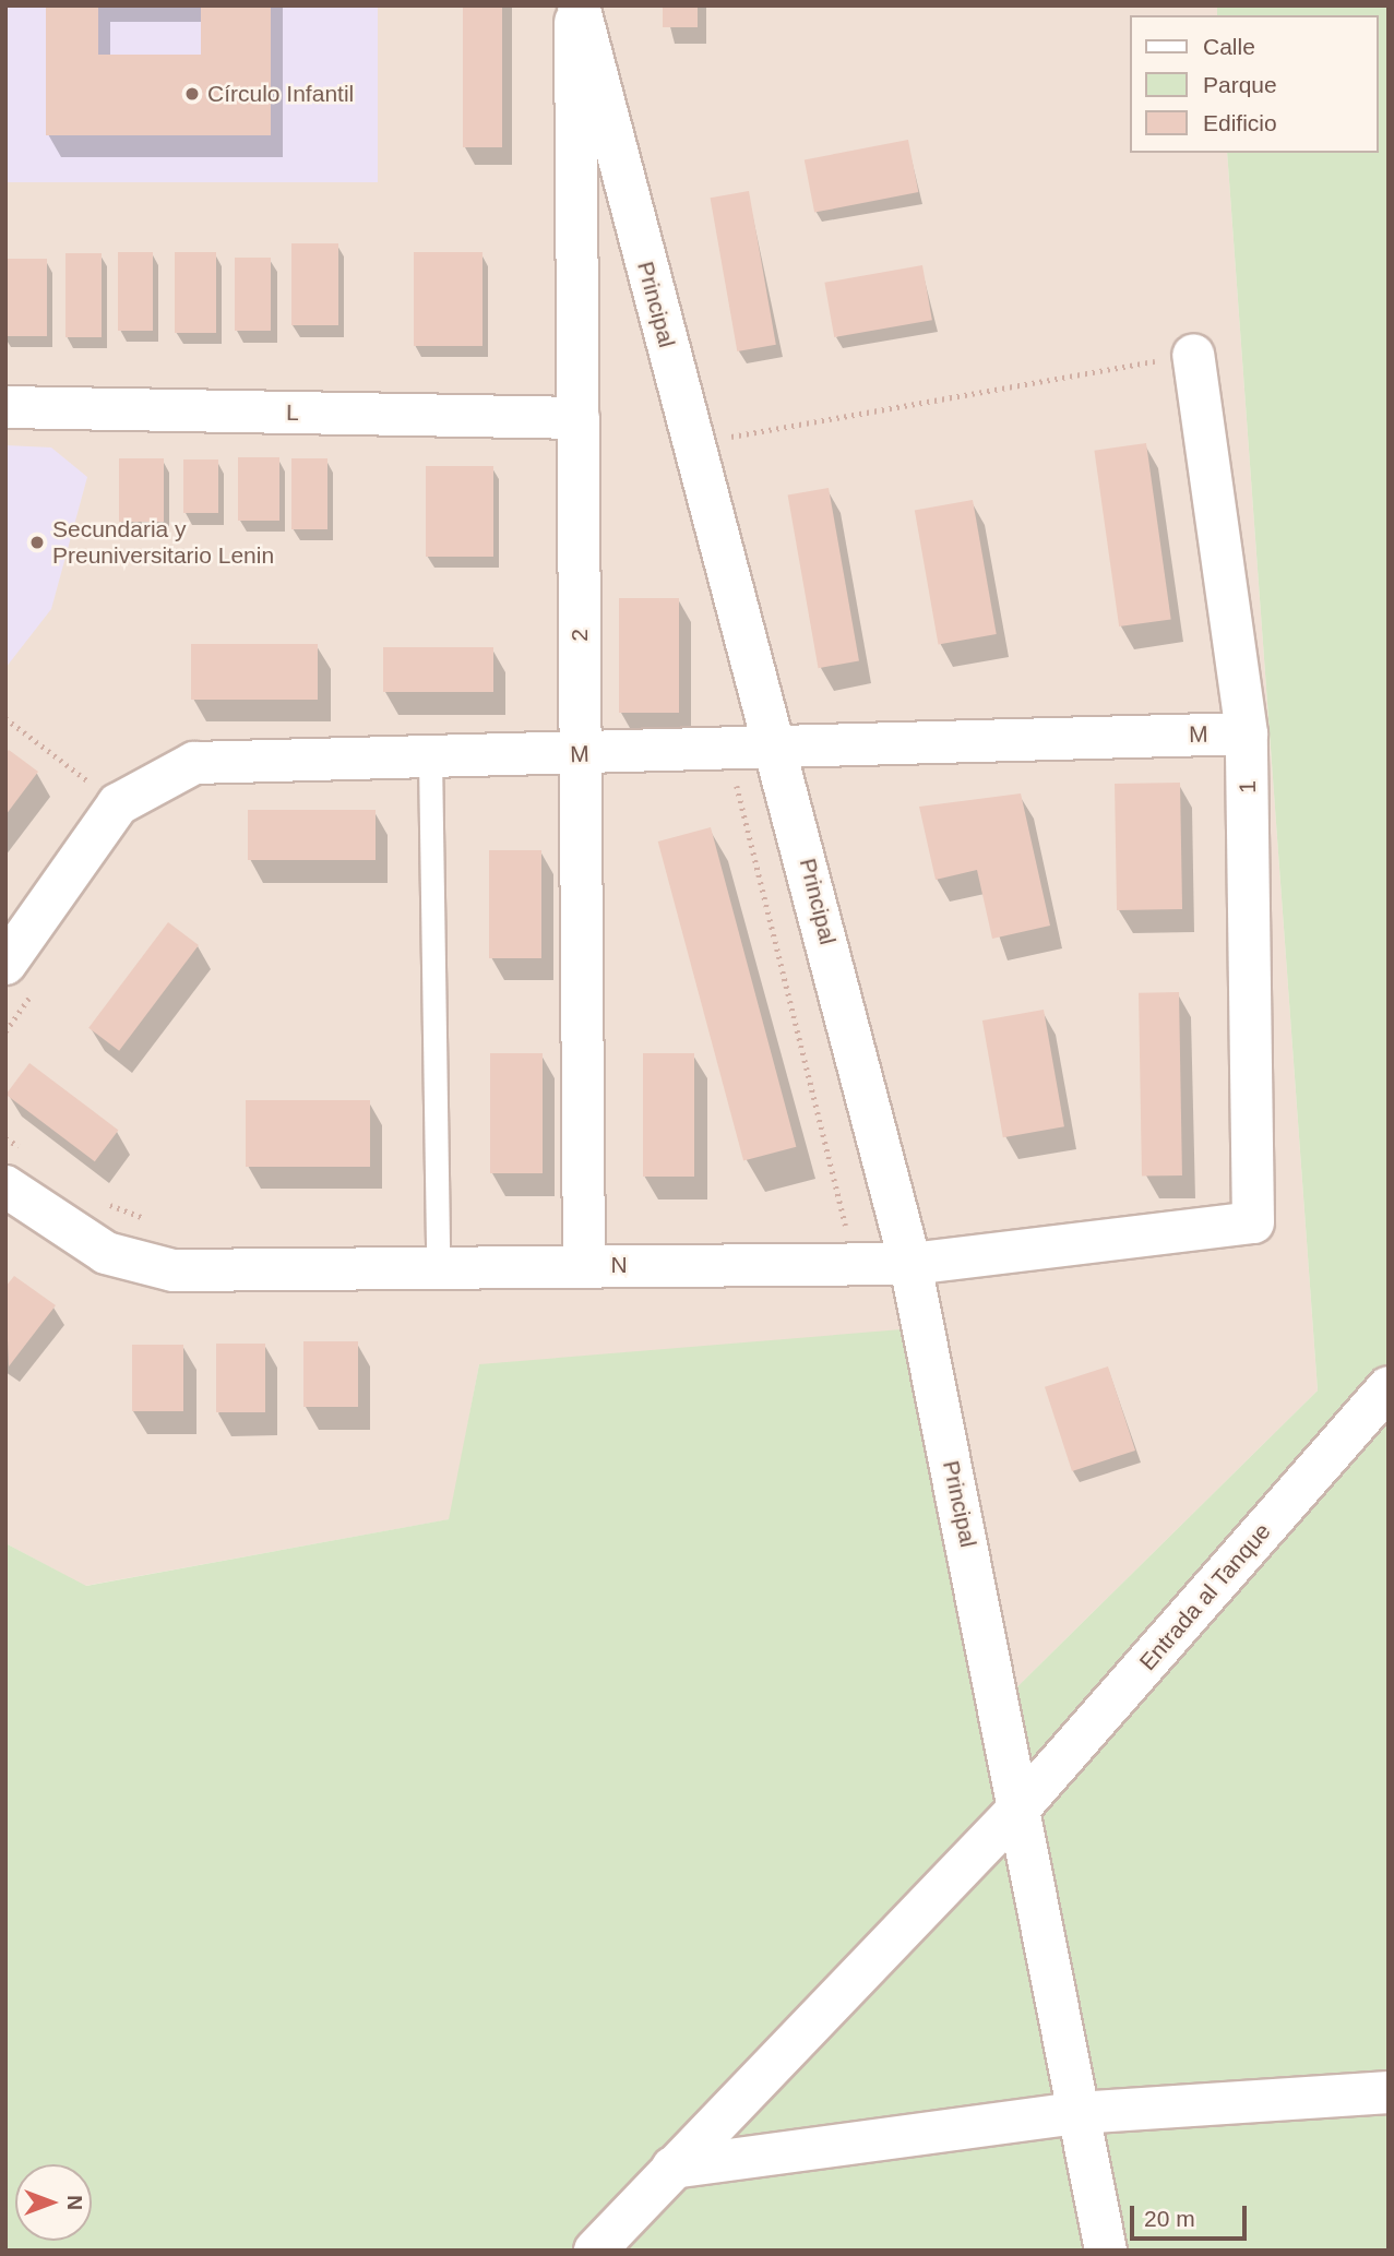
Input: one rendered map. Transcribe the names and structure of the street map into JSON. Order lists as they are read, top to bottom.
{
  "streets": {
    "street": [
      "Principal",
      "L",
      "2",
      "M",
      "1",
      "N",
      "Entrada al Tanque"
    ]
  },
  "crossings": [
    ["Principal", "2"],
    ["Principal", "M"],
    ["Principal", "N"],
    ["Principal", "Entrada al Tanque"],
    ["L", "2"],
    ["2", "M"],
    ["2", "N"],
    ["M", "1"],
    ["1", "N"]
  ],
  "places": ["Círculo Infantil", "Secundaria y Preuniversitario Lenin"],
  "legend": ["Calle", "Parque", "Edificio"],
  "scale_bar": "20 m",
  "north": "right"
}
